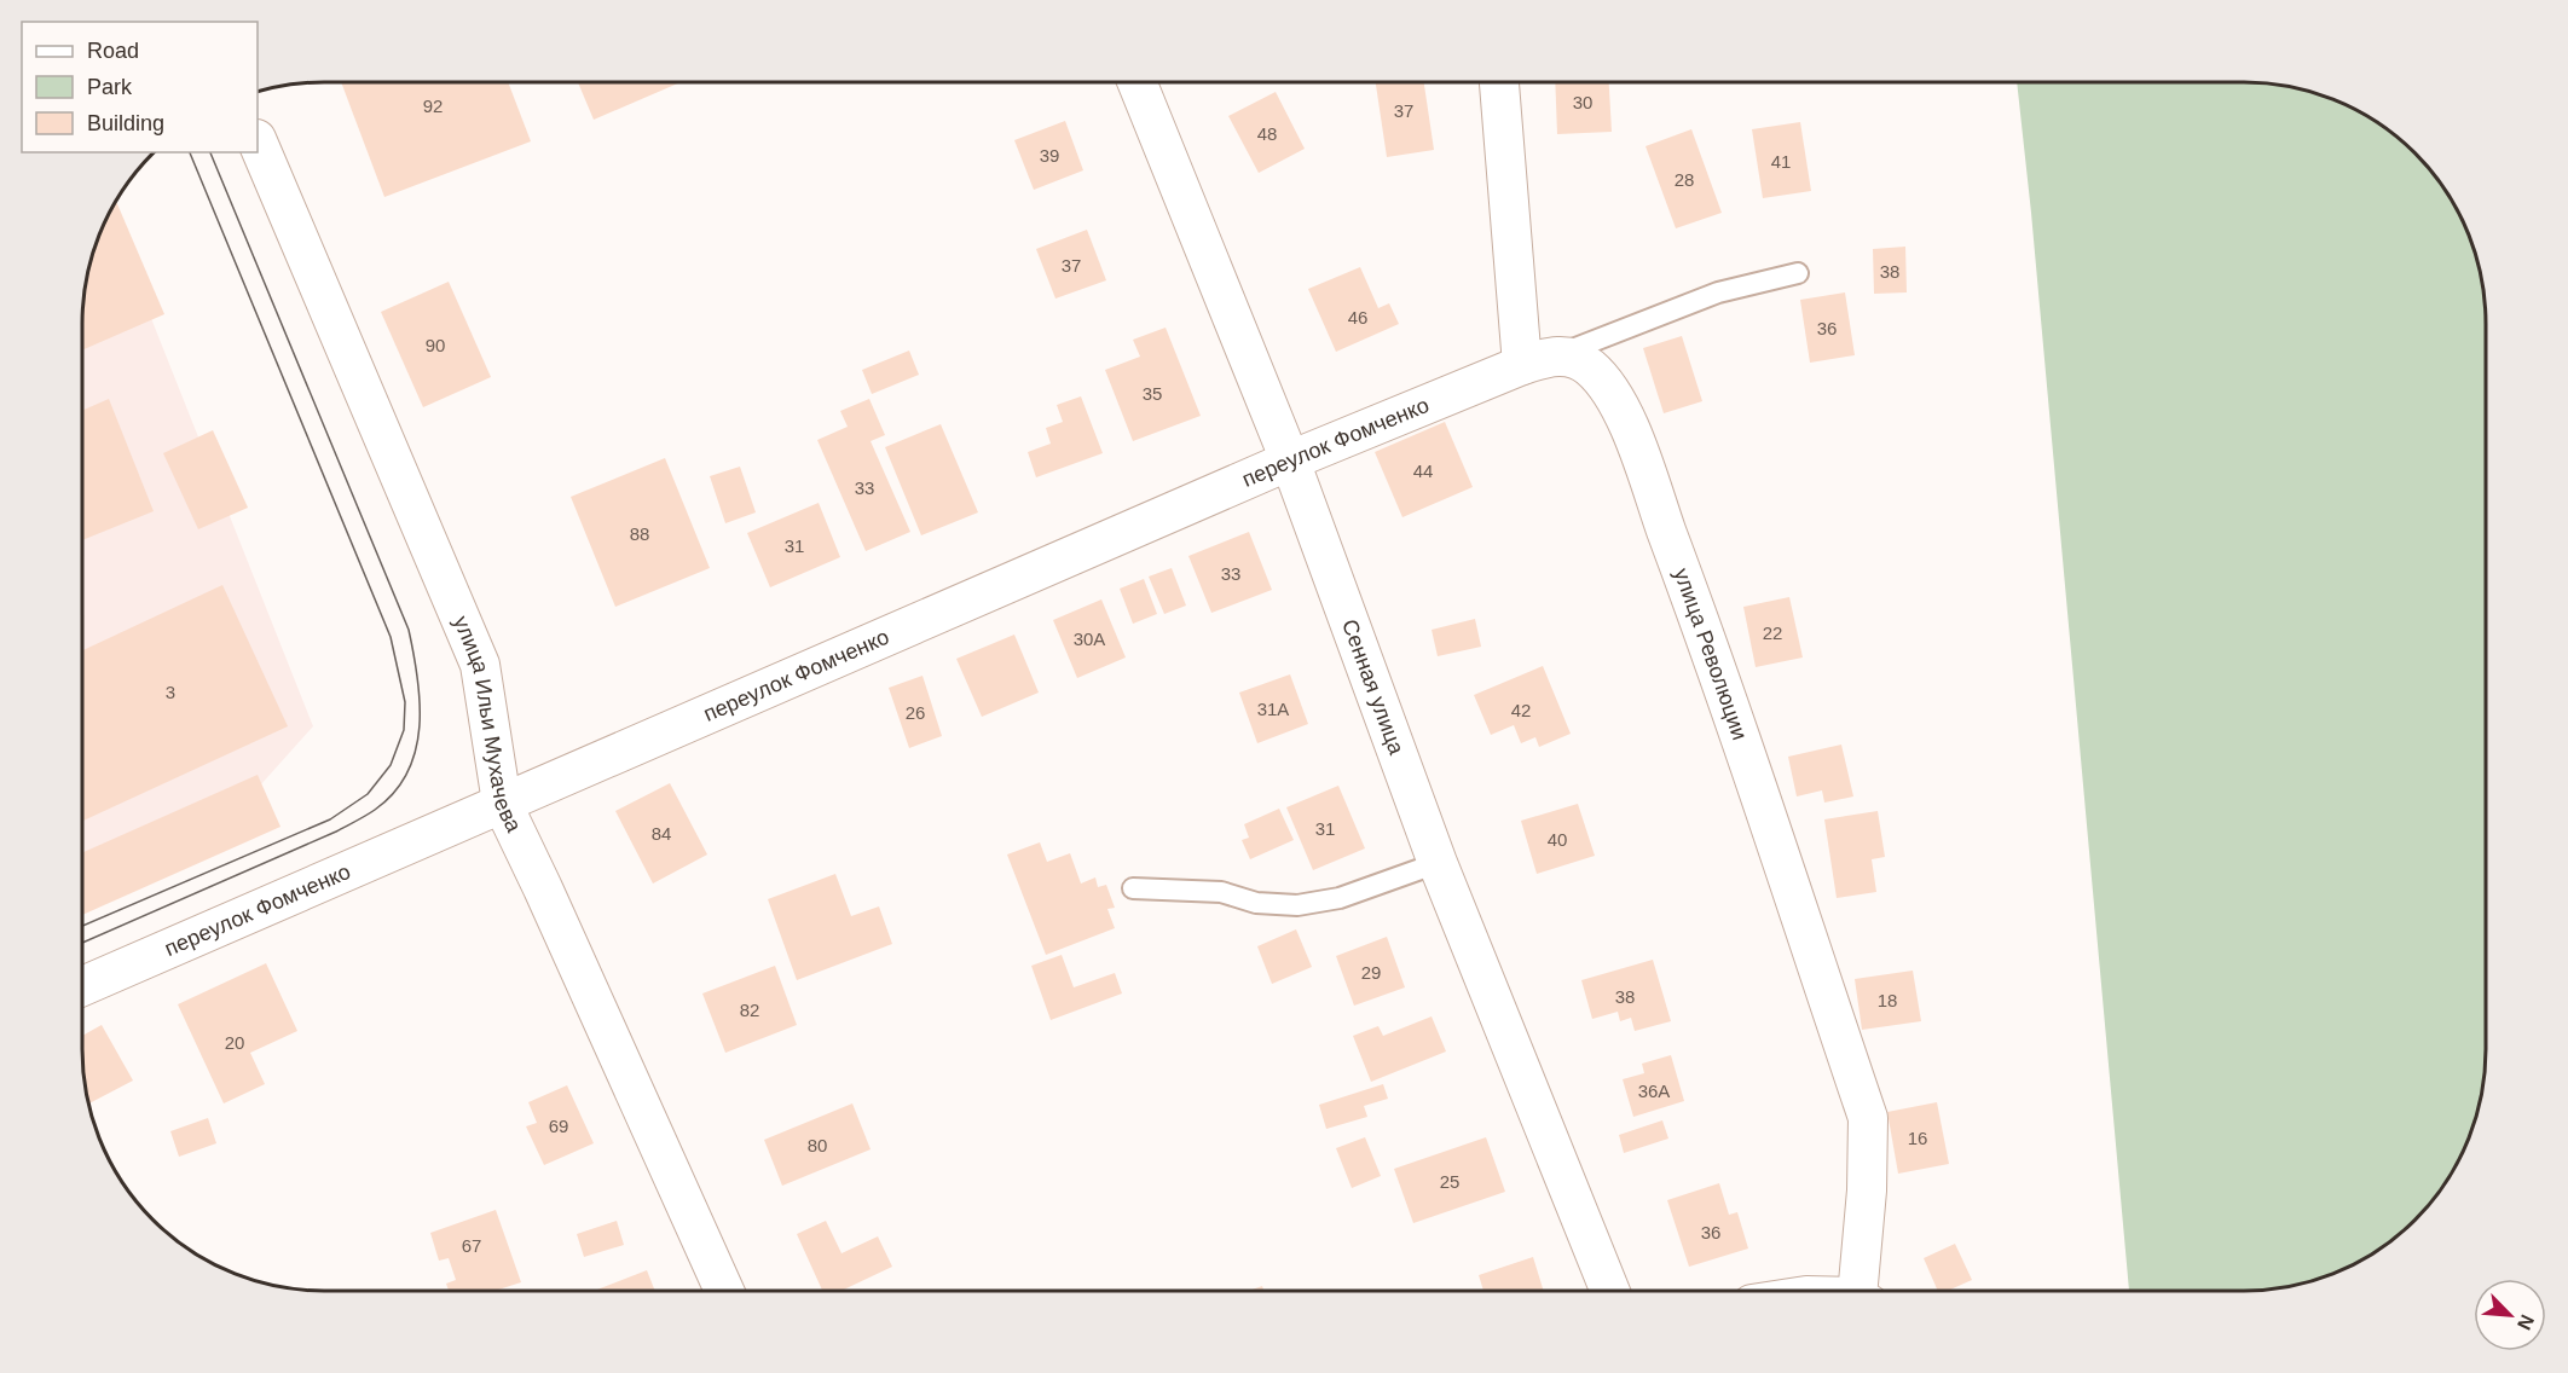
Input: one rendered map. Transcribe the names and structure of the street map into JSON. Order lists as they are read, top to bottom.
{
  "streets": {
    "street": [
      "переулок Фомченко",
      "улица Революции",
      "Сенная улица",
      "улица Ильи Мухачева"
    ]
  },
  "crossings": [
    ["переулок Фомченко", "улица Революции"],
    ["переулок Фомченко", "Сенная улица"],
    ["переулок Фомченко", "улица Ильи Мухачева"]
  ],
  "house_numbers": [
    "30",
    "92",
    "37",
    "48",
    "39",
    "41",
    "28",
    "37",
    "38",
    "46",
    "36",
    "90",
    "35",
    "44",
    "33",
    "88",
    "31",
    "33",
    "22",
    "30А",
    "3",
    "31А",
    "42",
    "26",
    "31",
    "84",
    "40",
    "29",
    "38",
    "18",
    "82",
    "20",
    "36А",
    "69",
    "16",
    "80",
    "25",
    "36",
    "67"
  ],
  "legend": ["Road", "Park", "Building"],
  "north": "bottom right"
}
